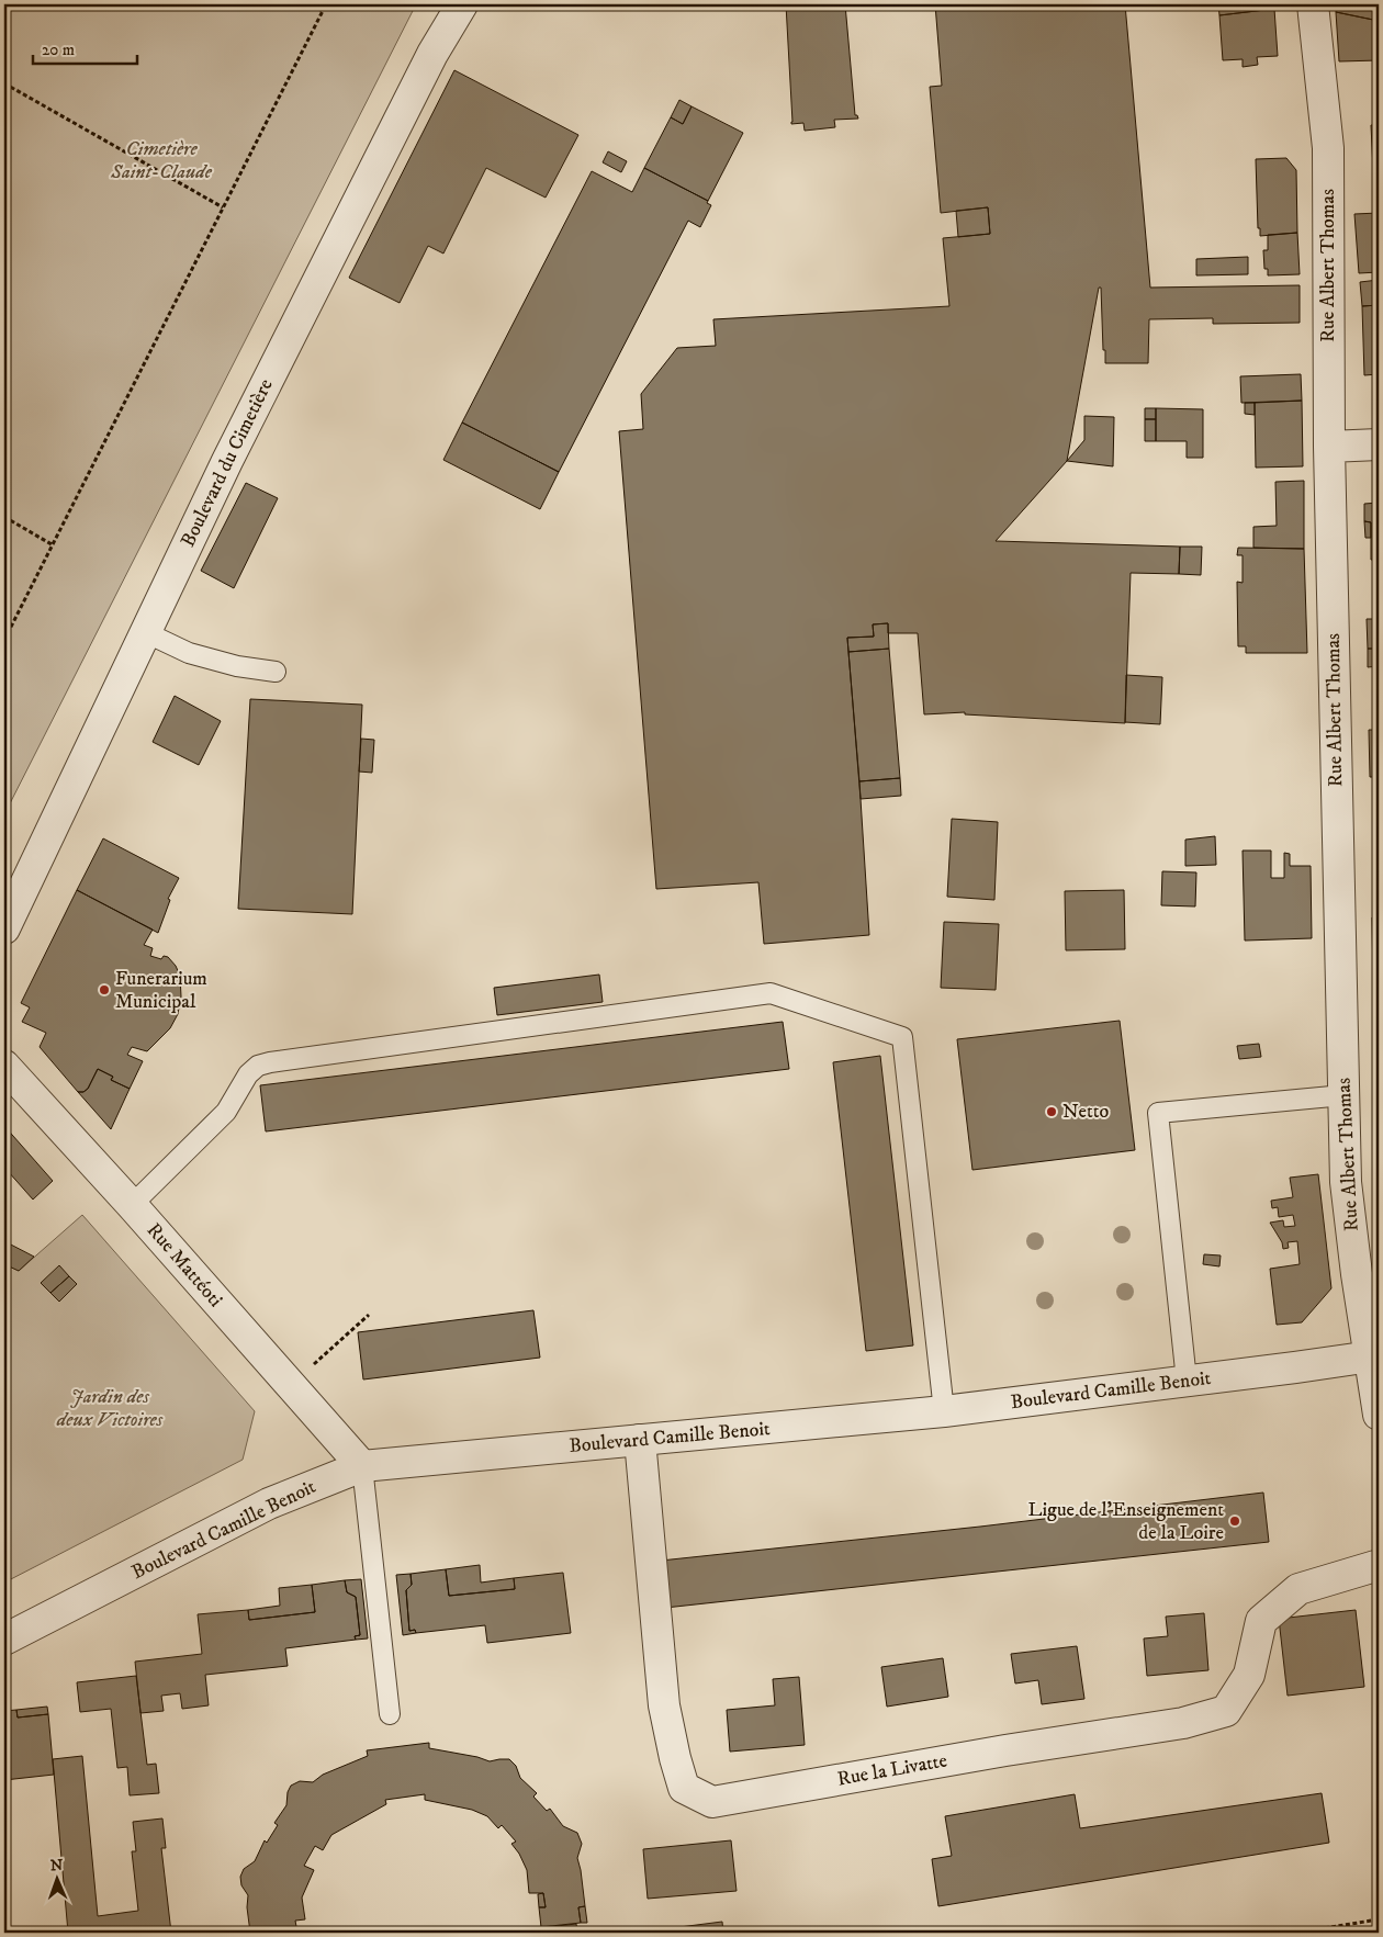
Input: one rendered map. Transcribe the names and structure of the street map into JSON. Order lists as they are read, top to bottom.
{
  "streets": {
    "street": [
      "Rue Albert Thomas",
      "Boulevard du Cimetière",
      "Rue Mattéoti",
      "Boulevard Camille Benoit",
      "Rue la Livatte"
    ]
  },
  "crossings": [
    ["Rue Albert Thomas", "Boulevard Camille Benoit"],
    ["Rue Mattéoti", "Boulevard Camille Benoit"],
    ["Boulevard Camille Benoit", "Rue la Livatte"]
  ],
  "parks": ["Cimetière Saint-Claude", "Jardin des deux Victoires"],
  "places": ["Funerarium Municipal", "Netto", "Ligue de l'Enseignement de la Loire"],
  "scale_bar": "20 m",
  "north": "top"
}
